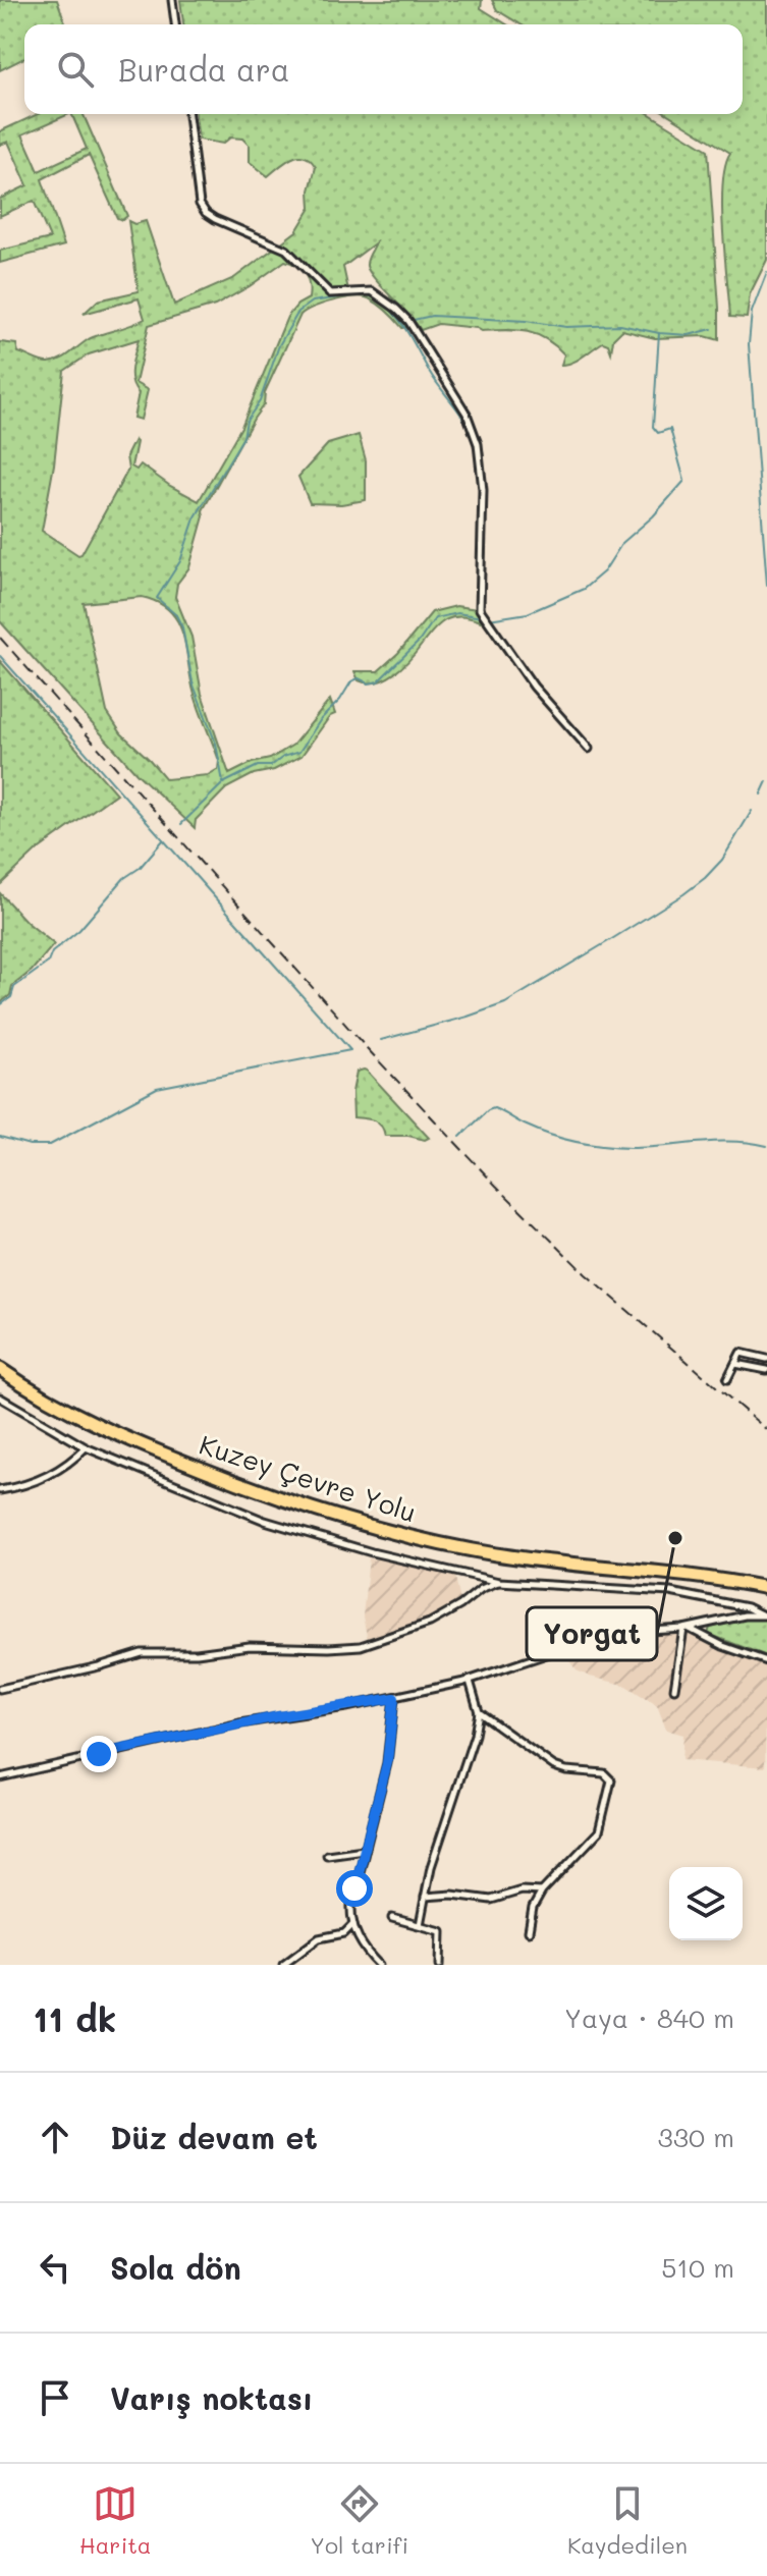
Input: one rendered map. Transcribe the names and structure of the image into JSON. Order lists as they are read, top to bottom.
{
  "streets": {
    "highway": ["Kuzey Çevre Yolu"]
  },
  "places": ["Yorgat"],
  "page": {
    "search": "Burada ara",
    "heading": ["11 dk", "Yaya · 840 m"],
    "list": [
      ["Düz devam et", "330 m"],
      ["Sola dön", "510 m"],
      "Varış noktası"
    ],
    "nav": ["Harita", "Yol tarifi", "Kaydedilen"]
  }
}
